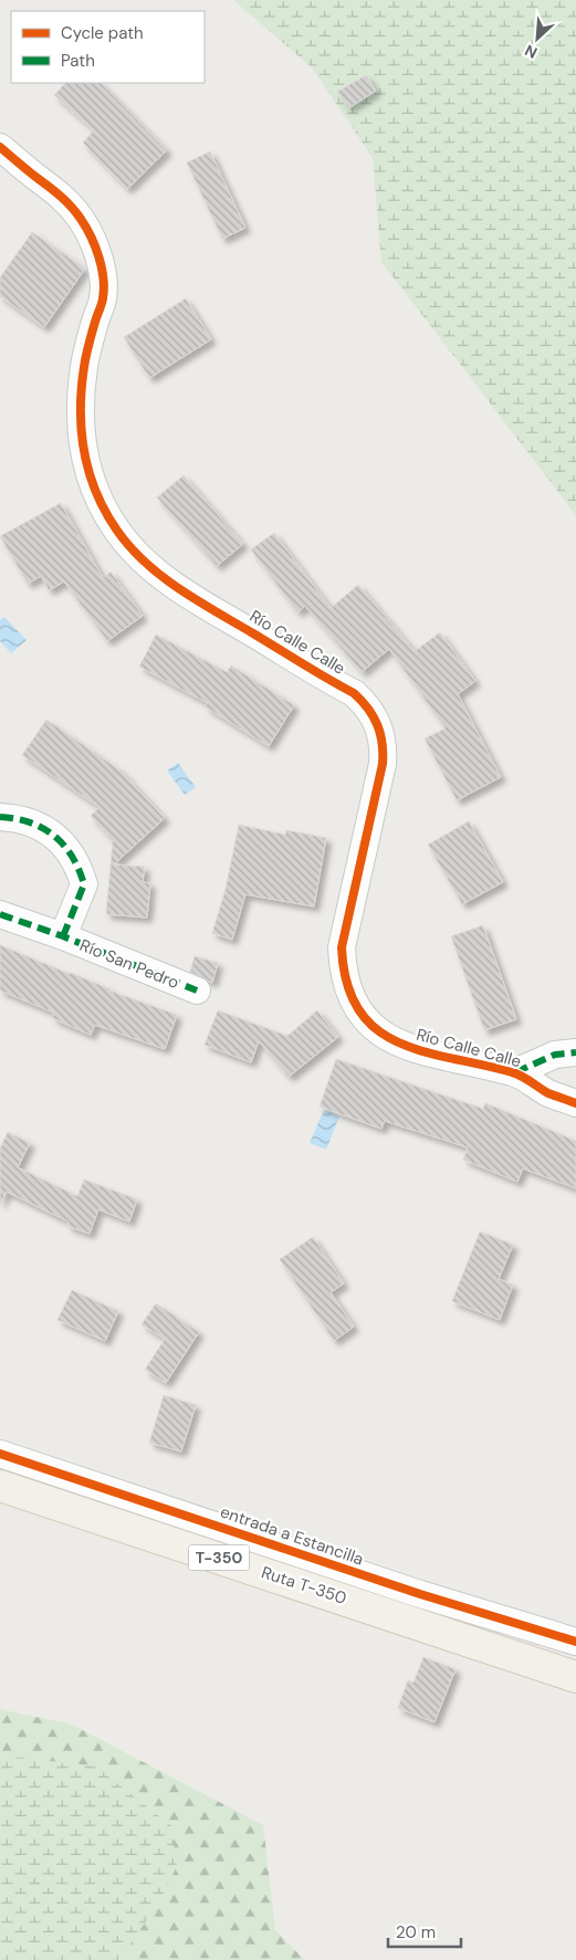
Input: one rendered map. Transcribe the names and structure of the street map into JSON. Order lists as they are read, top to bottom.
{
  "streets": {
    "main road": ["T-350", "Ruta T-350"],
    "street": ["Río Calle Calle", "Río San Pedro", "entrada a Estancilla"]
  },
  "legend": ["Cycle path", "Path"],
  "scale_bar": "20 m",
  "north": "bottom left"
}
